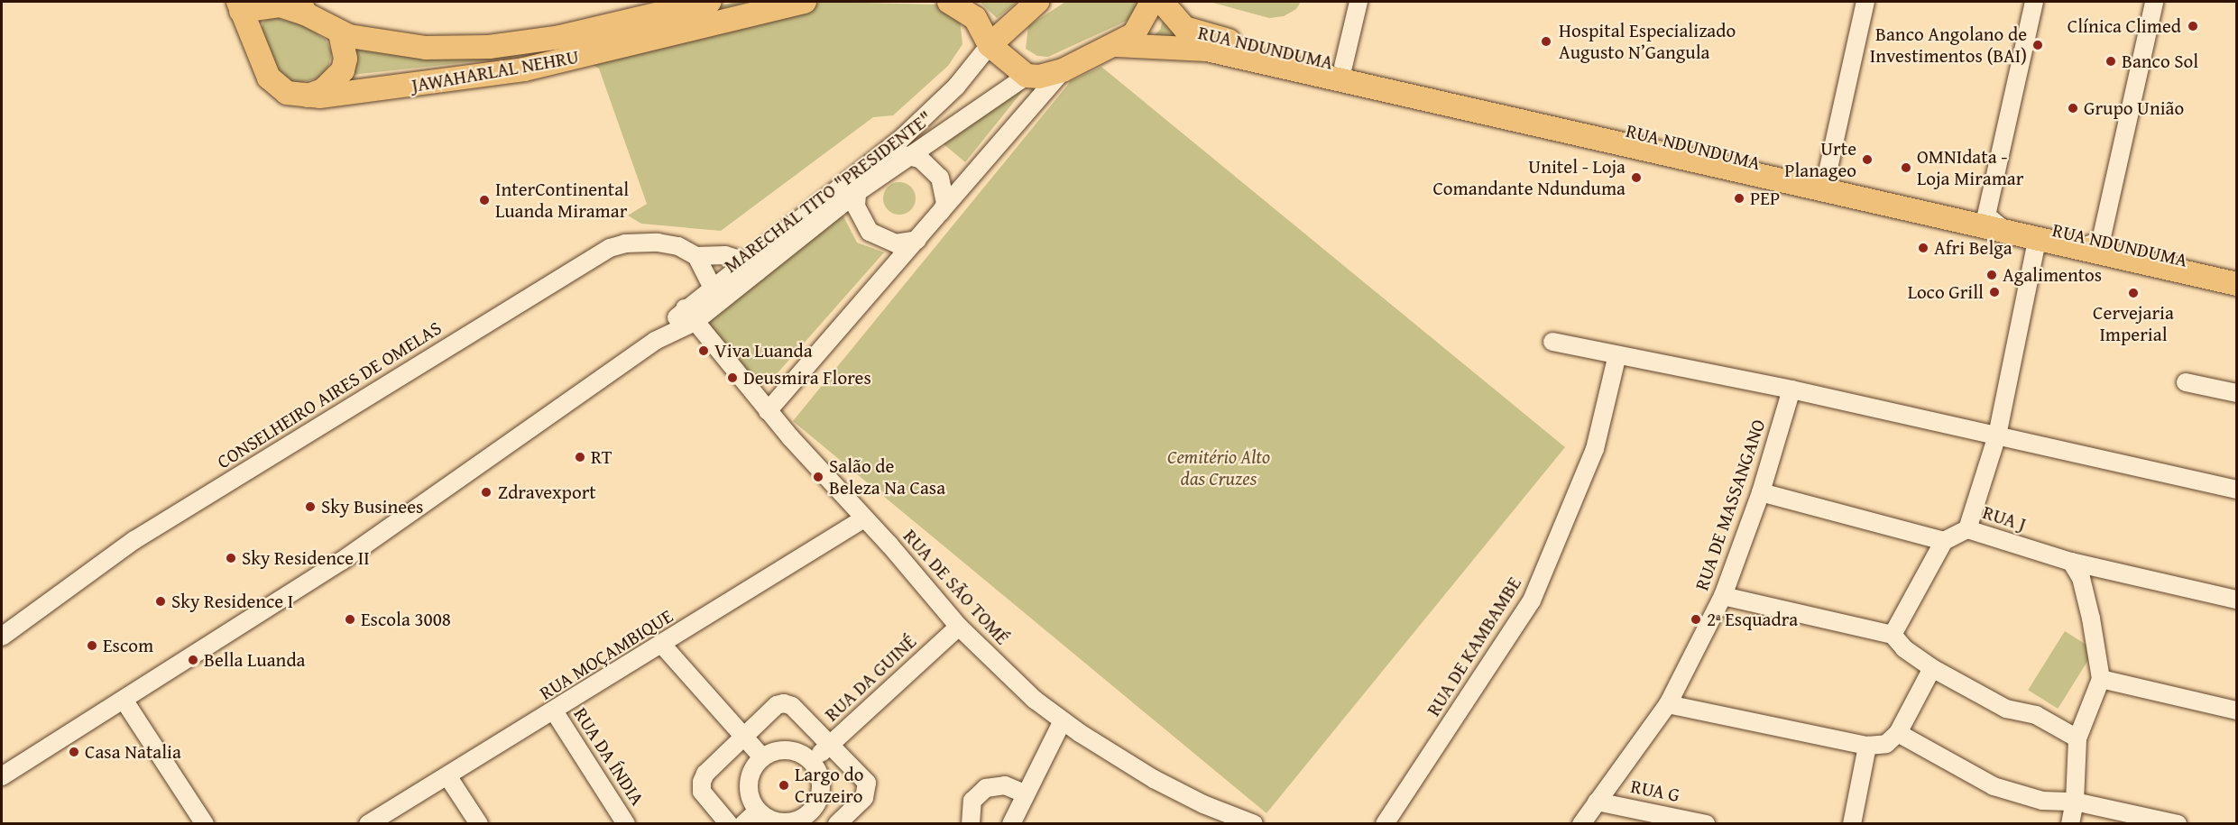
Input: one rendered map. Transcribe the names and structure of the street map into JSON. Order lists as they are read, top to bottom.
{
  "streets": {
    "main road": ["RUA NDUNDUMA", "JAWAHARLAL NEHRU"],
    "street": [
      "MARECHAL TITO \"PRESIDENTE\"",
      "CONSELHEIRO AIRES DE OMELAS",
      "RUA DE MASSANGANO",
      "RUA J",
      "RUA DE SÃO TOMÉ",
      "RUA DE KAMBAMBE",
      "RUA MOÇAMBIQUE",
      "RUA DA GUINÉ",
      "RUA DA ÍNDIA",
      "RUA G"
    ]
  },
  "crossings": [
    ["MARECHAL TITO \"PRESIDENTE\"", "RUA DE SÃO TOMÉ"],
    ["RUA DE MASSANGANO", "RUA G"],
    ["RUA DE SÃO TOMÉ", "RUA MOÇAMBIQUE"],
    ["RUA DE SÃO TOMÉ", "RUA DA GUINÉ"],
    ["RUA MOÇAMBIQUE", "RUA DA ÍNDIA"]
  ],
  "parks": ["Cemitério Alto das Cruzes"],
  "places": [
    "Clínica Climed",
    "Hospital Especializado Augusto N’Gangula",
    "Banco Angolano de Investimentos (BAI)",
    "Banco Sol",
    "Grupo União",
    "Urte Planageo",
    "OMNIdata - Loja Miramar",
    "Unitel - Loja Comandante Ndunduma",
    "PEP",
    "InterContinental Luanda Miramar",
    "Afri Belga",
    "Agalimentos",
    "Loco Grill",
    "Cervejaria Imperial",
    "Viva Luanda",
    "Deusmira Flores",
    "RT",
    "Salão de Beleza Na Casa",
    "Zdravexport",
    "Sky Businees",
    "Sky Residence II",
    "Sky Residence I",
    "Escola 3008",
    "2ª Esquadra",
    "Escom",
    "Bella Luanda",
    "Casa Natalia",
    "Largo do Cruzeiro"
  ]
}
